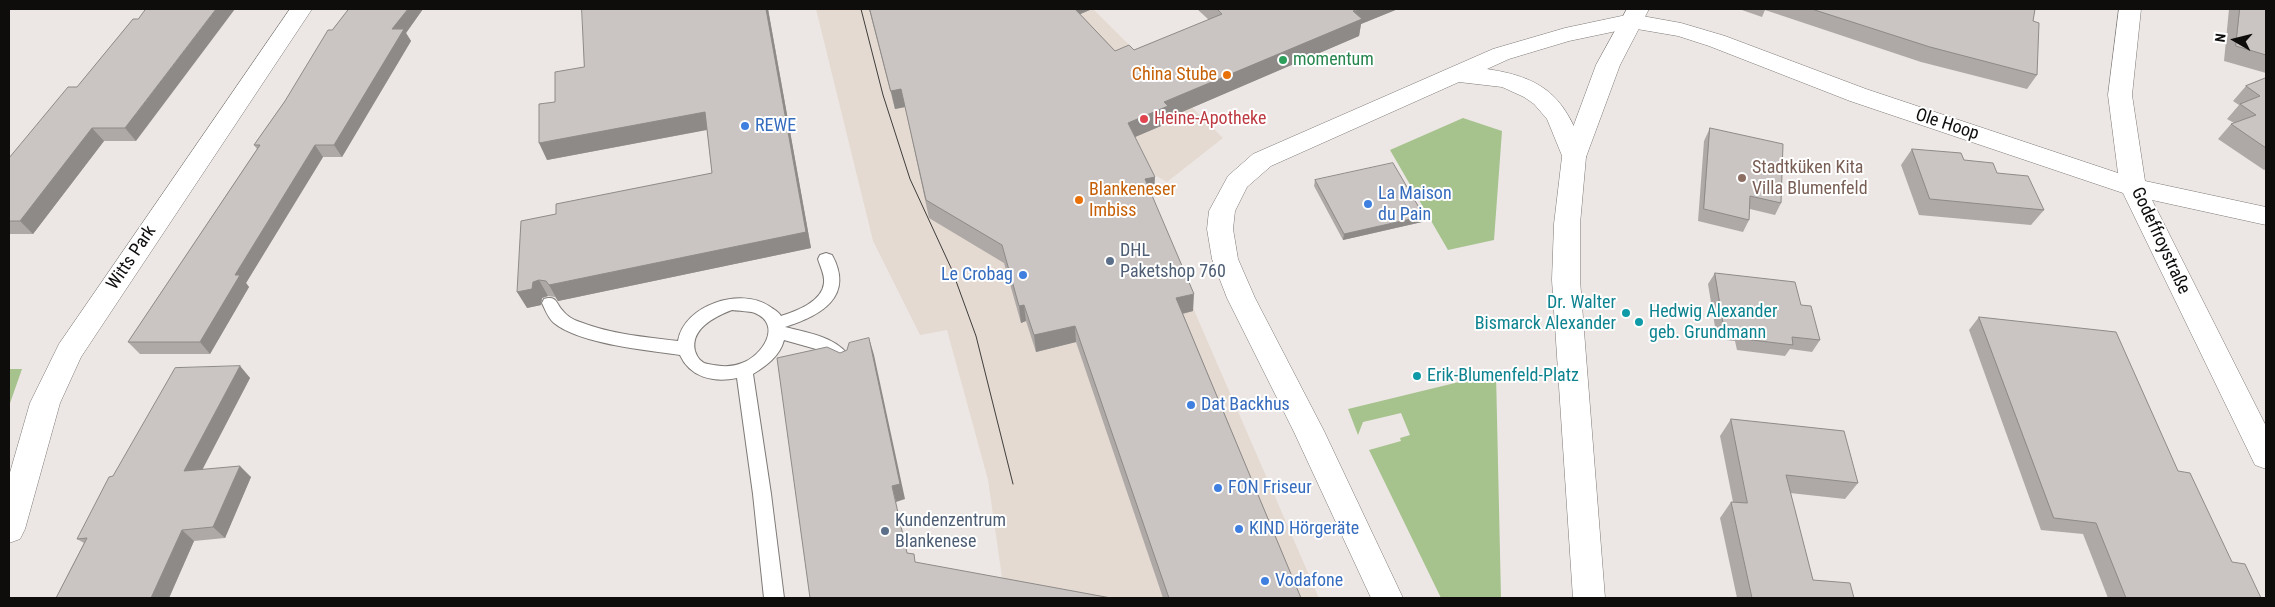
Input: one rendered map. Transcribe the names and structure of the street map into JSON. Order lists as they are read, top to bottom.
{
  "streets": {
    "street": ["Ole Hoop", "Godeffroystraße", "Witts Park"]
  },
  "crossings": [
    ["Ole Hoop", "Godeffroystraße"]
  ],
  "places": [
    "momentum",
    "China Stube",
    "Heine-Apotheke",
    "REWE",
    "Stadtküken Kita Villa Blumenfeld",
    "Blankeneser Imbiss",
    "La Maison du Pain",
    "DHL Paketshop 760",
    "Le Crobag",
    "Dr. Walter Bismarck Alexander",
    "Hedwig Alexander geb. Grundmann",
    "Erik-Blumenfeld-Platz",
    "Dat Backhus",
    "FON Friseur",
    "KIND Hörgeräte",
    "Kundenzentrum Blankenese",
    "Vodafone"
  ],
  "north": "left"
}
